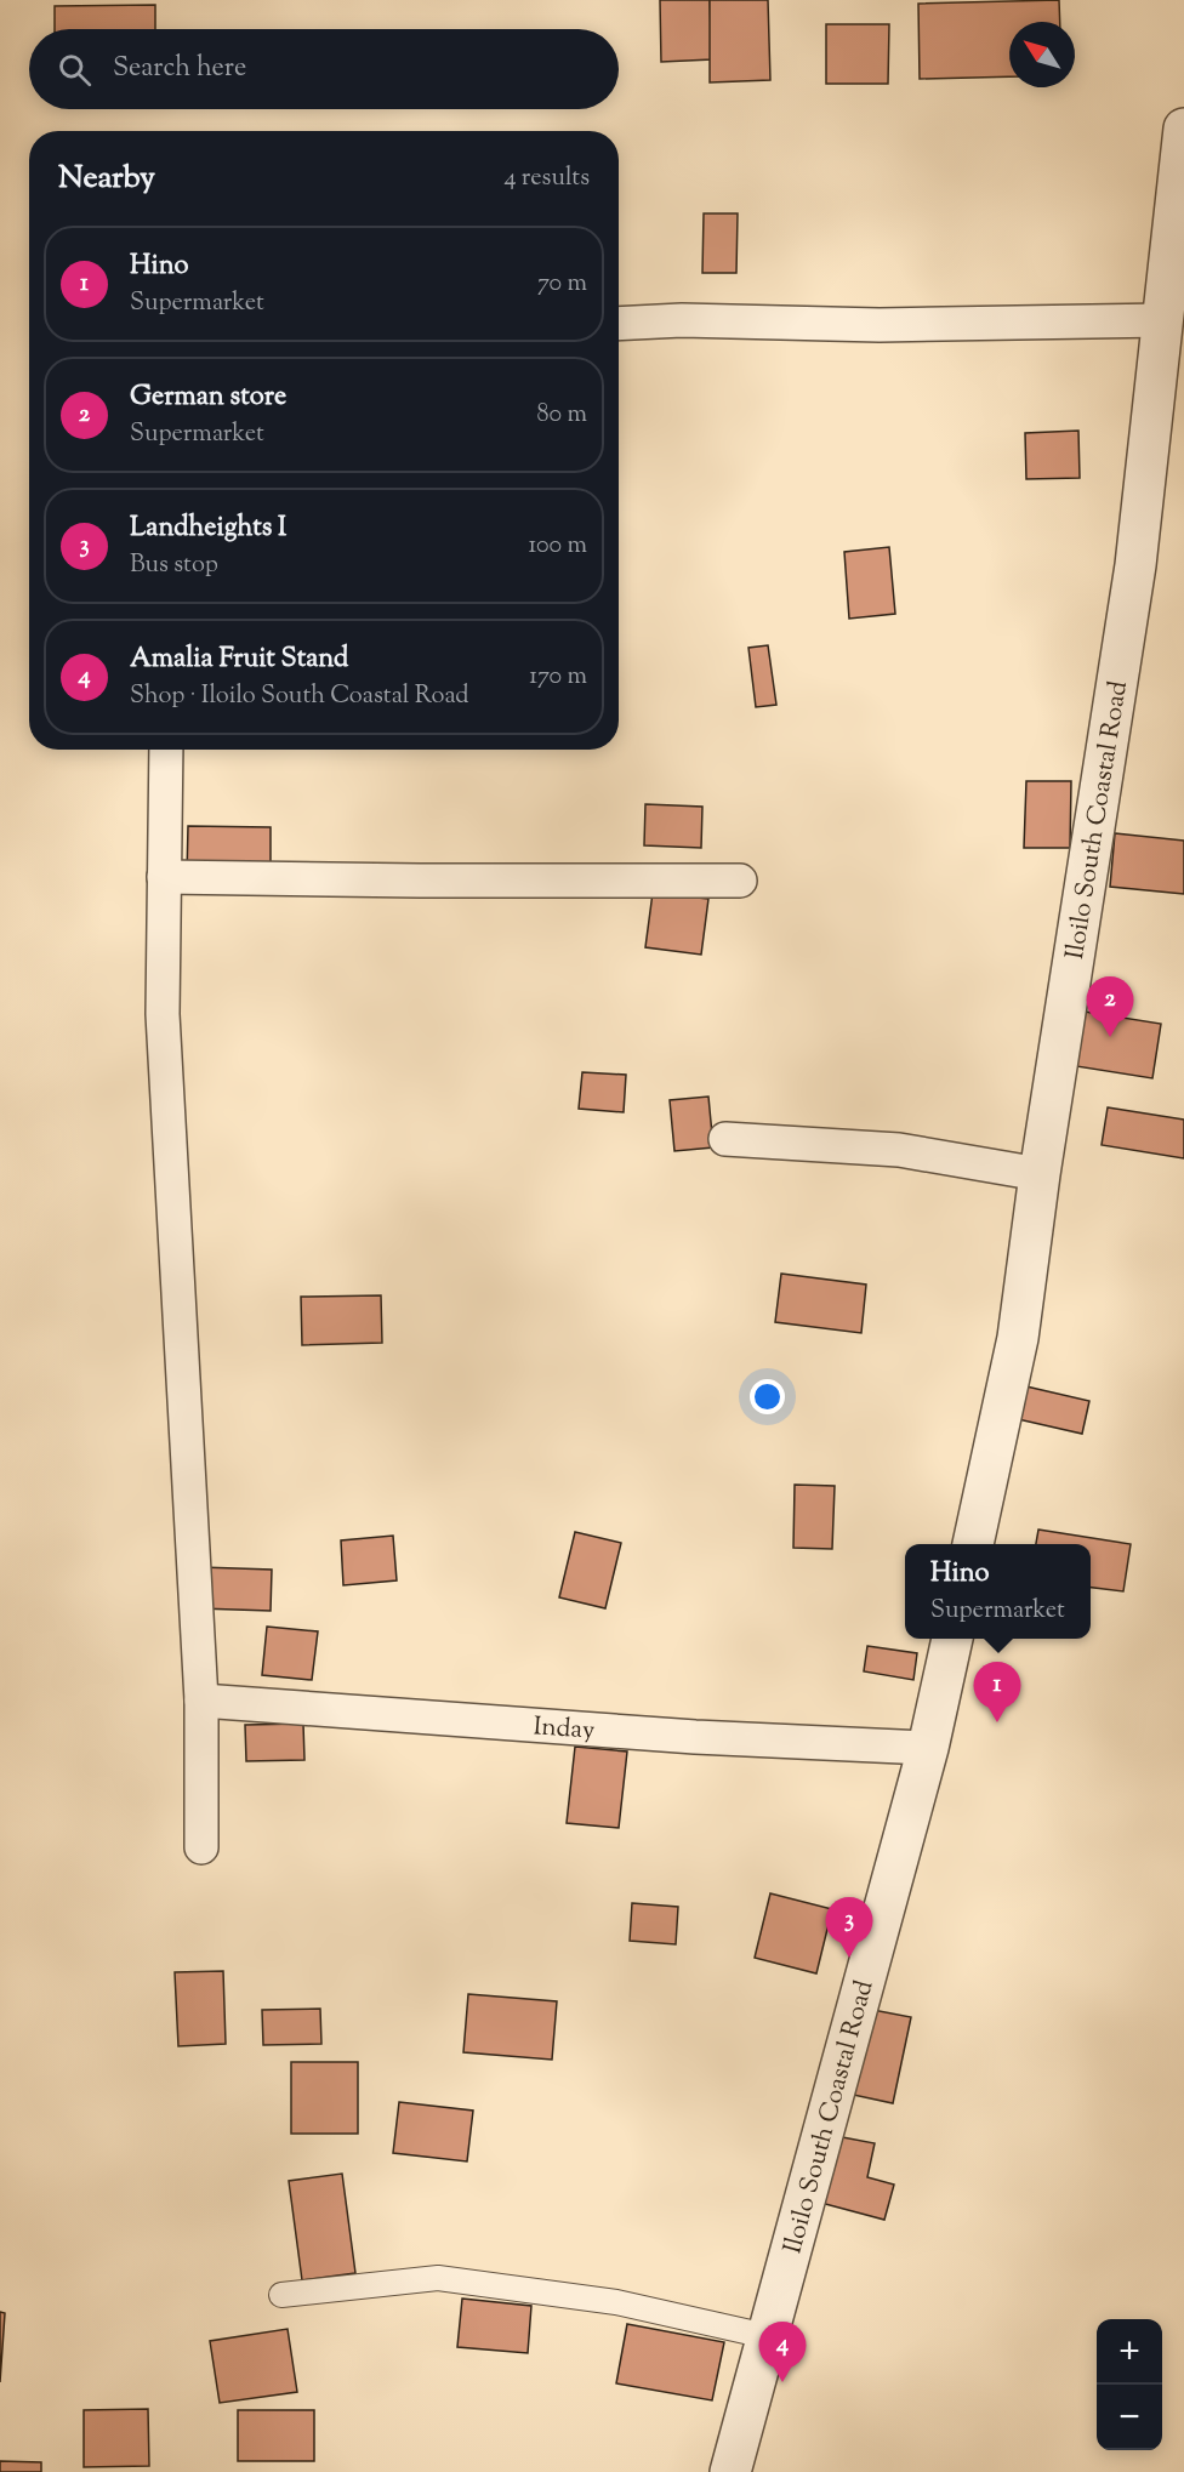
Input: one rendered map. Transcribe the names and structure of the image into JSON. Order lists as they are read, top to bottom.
{
  "streets": {
    "street": ["Iloilo South Coastal Road", "Inday"]
  },
  "crossings": [
    ["Iloilo South Coastal Road", "Inday"]
  ],
  "north": "top left",
  "page": {
    "search": "Search here",
    "heading": ["Nearby", "4 results"],
    "list": [
      {
        "mark": "1",
        "name": "Hino",
        "note": "Supermarket",
        "value": "70 m"
      },
      {
        "mark": "2",
        "name": "German store",
        "note": "Supermarket",
        "value": "80 m"
      },
      {
        "mark": "3",
        "name": "Landheights I",
        "note": "Bus stop",
        "value": "100 m"
      },
      {
        "mark": "4",
        "name": "Amalia Fruit Stand",
        "note": "Shop · Iloilo South Coastal Road",
        "value": "170 m"
      }
    ],
    "pins": [
      "2",
      "1",
      "3",
      "4"
    ],
    "popup": ["Hino", "Supermarket"],
    "map_buttons": ["+", "−"]
  }
}
